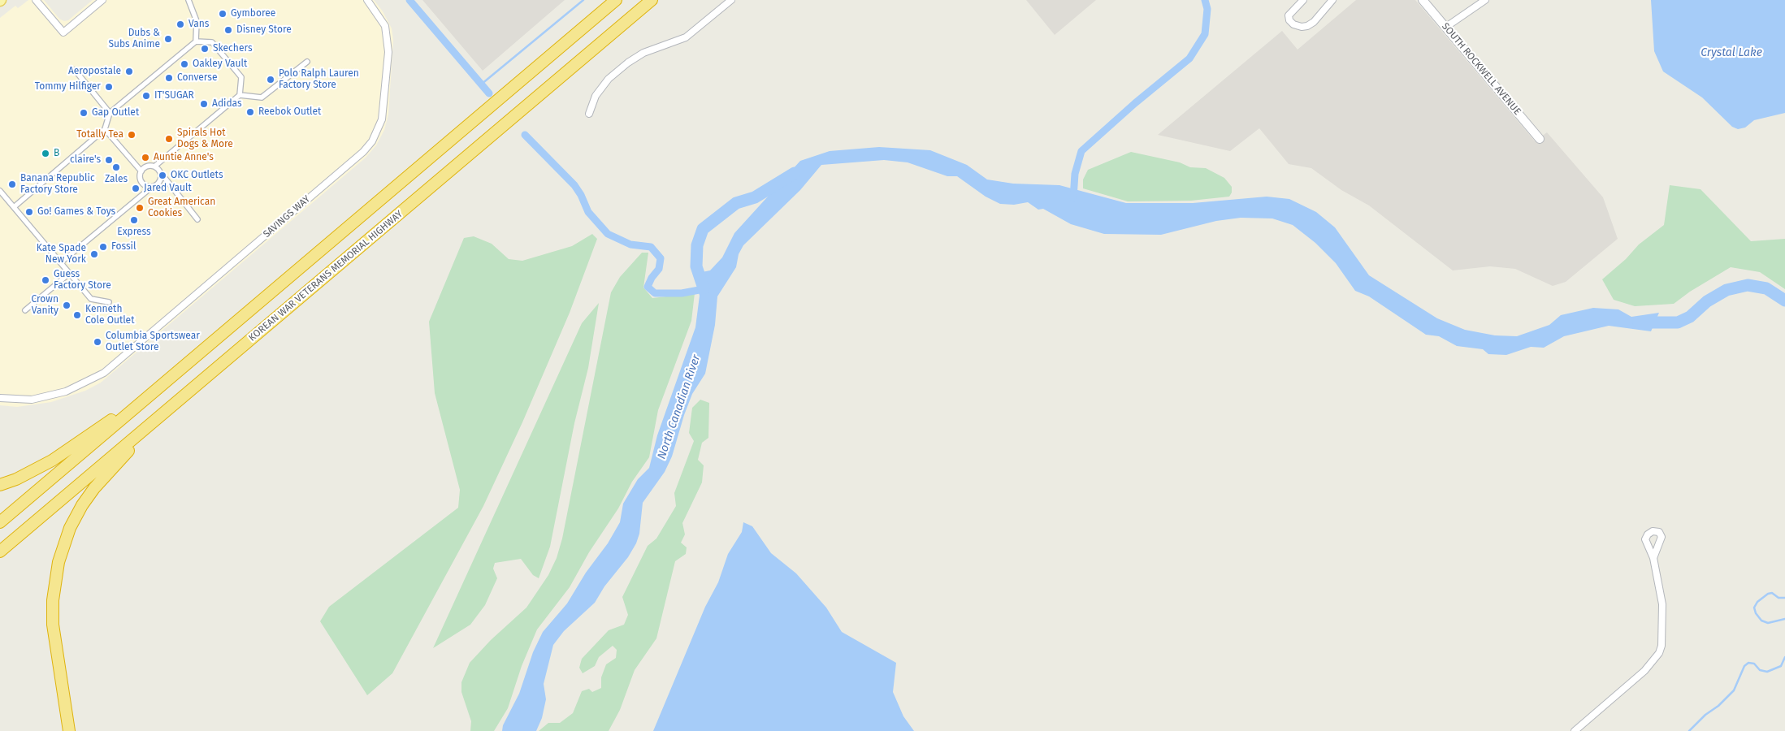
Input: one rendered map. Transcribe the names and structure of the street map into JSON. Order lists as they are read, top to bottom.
{
  "streets": {
    "highway": ["KOREAN WAR VETERANS MEMORIAL HIGHWAY"],
    "street": ["SOUTH ROCKWELL AVENUE", "SAVINGS WAY"]
  },
  "water": ["Crystal Lake", "North Canadian River"],
  "places": [
    "Gymboree",
    "Vans",
    "Disney Store",
    "Dubs & Subs Anime",
    "Skechers",
    "Oakley Vault",
    "Aeropostale",
    "Converse",
    "Polo Ralph Lauren Factory Store",
    "Tommy Hilfiger",
    "IT'SUGAR",
    "Adidas",
    "Reebok Outlet",
    "Gap Outlet",
    "Totally Tea",
    "Spirals Hot Dogs & More",
    "B",
    "Auntie Anne's",
    "claire's",
    "Zales",
    "OKC Outlets",
    "Banana Republic Factory Store",
    "Jared Vault",
    "Great American Cookies",
    "Go! Games & Toys",
    "Express",
    "Fossil",
    "Kate Spade New York",
    "Guess Factory Store",
    "Crown Vanity",
    "Kenneth Cole Outlet",
    "Columbia Sportswear Outlet Store"
  ]
}
